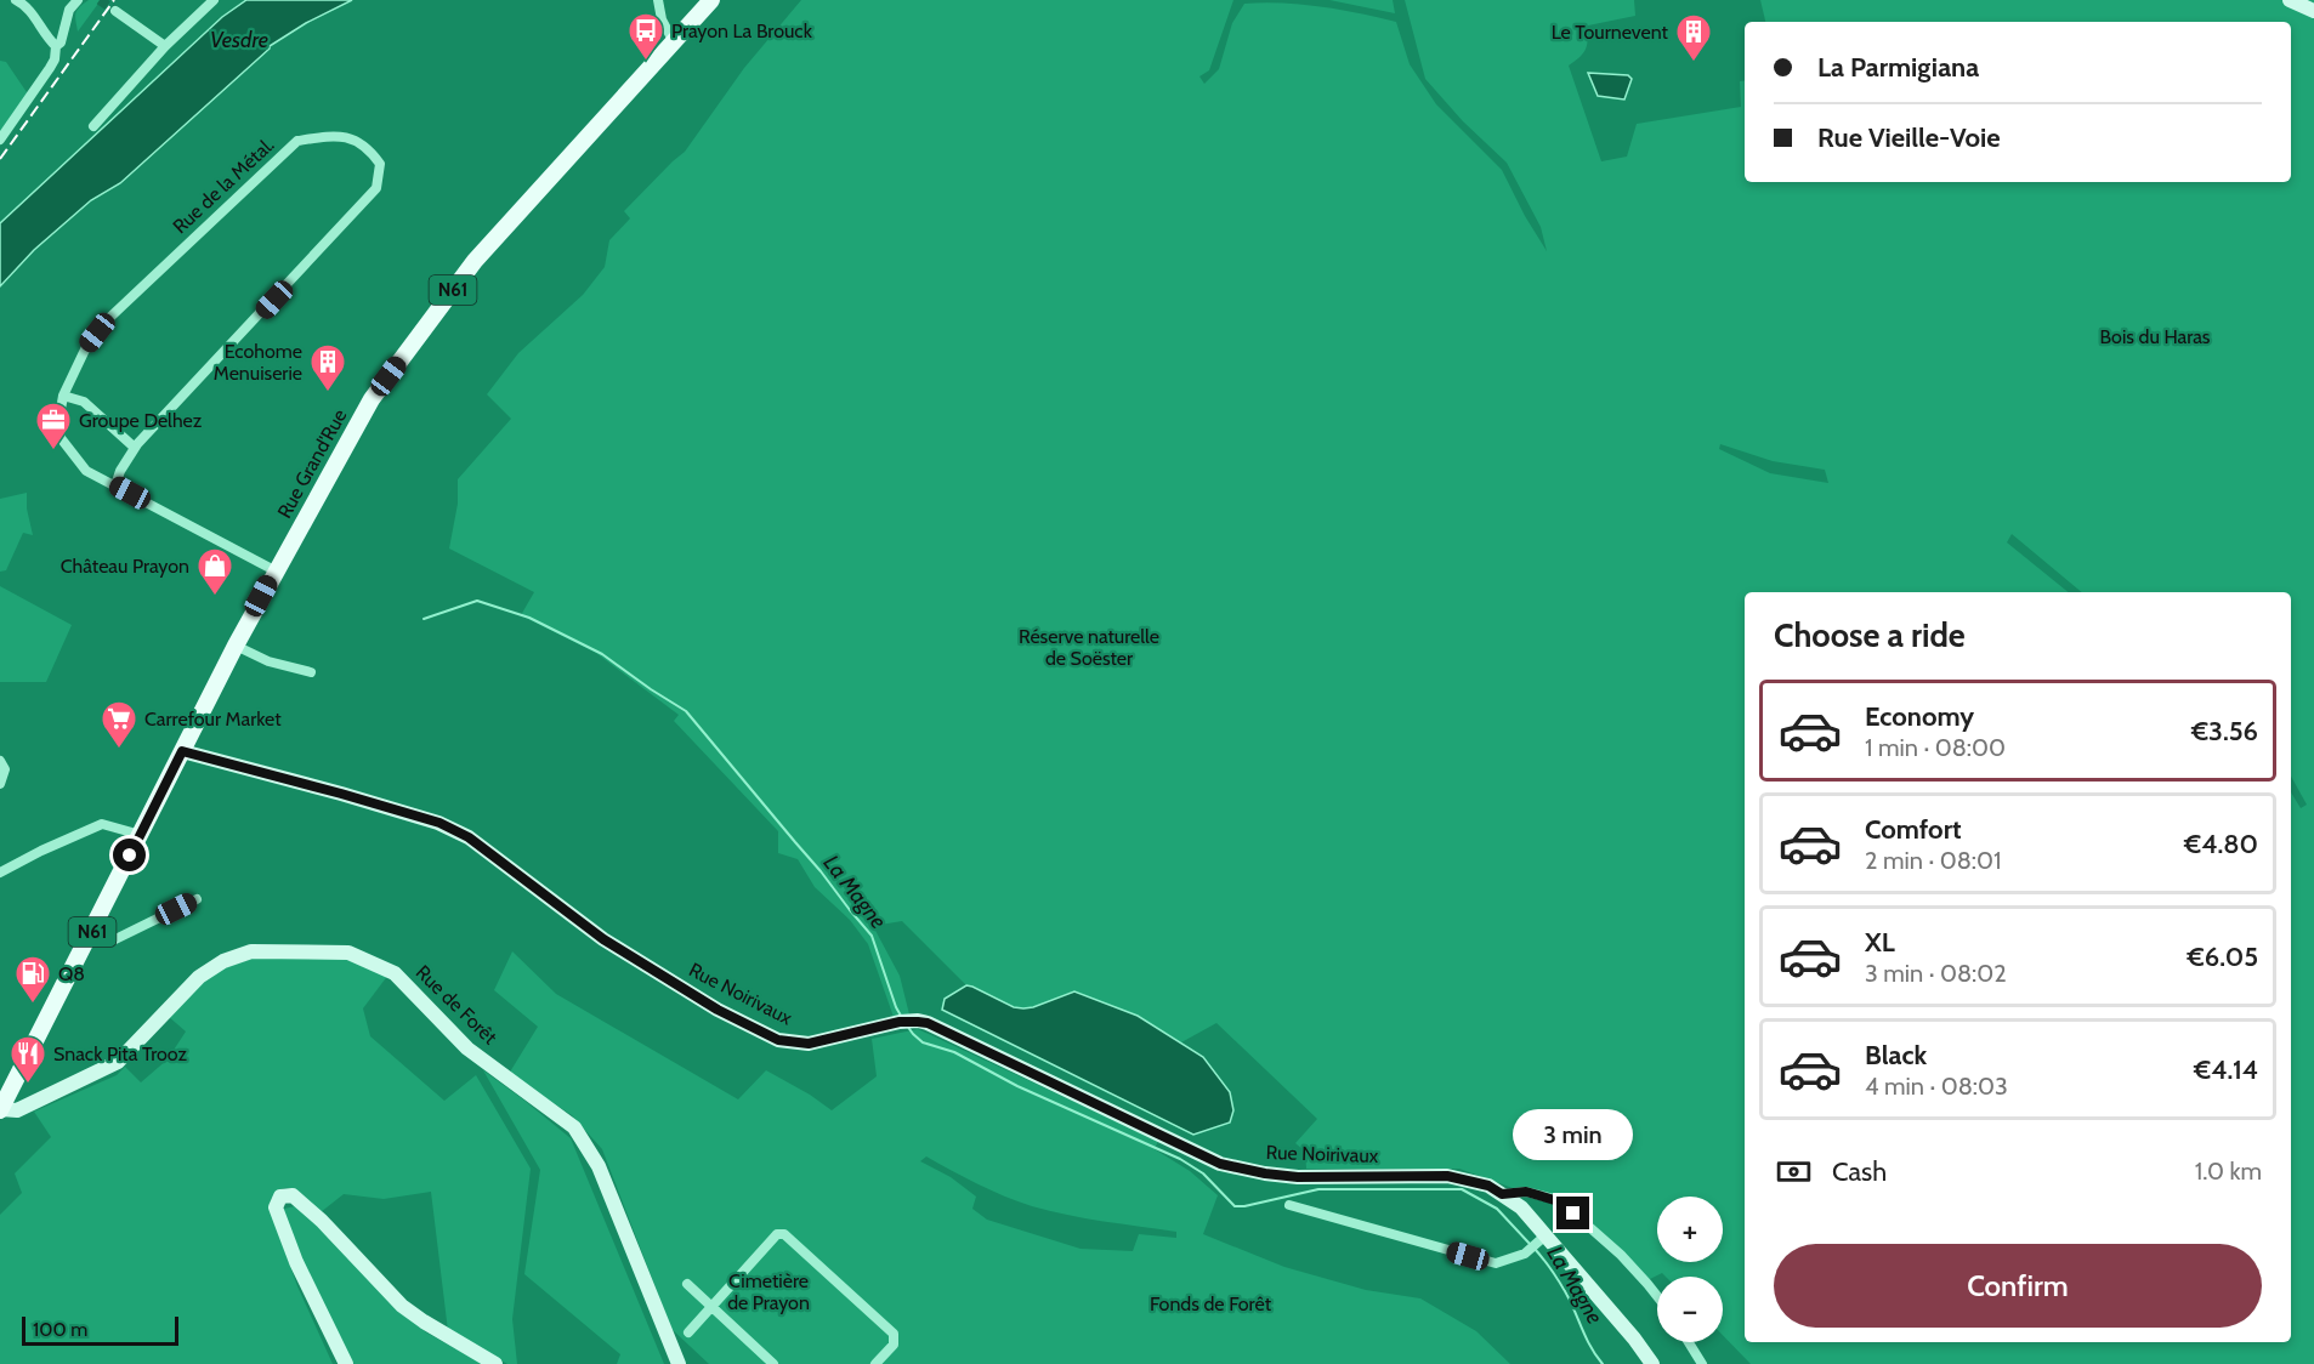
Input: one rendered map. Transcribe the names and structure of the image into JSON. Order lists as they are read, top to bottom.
{
  "streets": {
    "main road": [
      "N61",
      "Rue Grand'Rue",
      "Rue Noirivaux",
      "Rue de Forêt"
    ],
    "street": ["Rue de la Métal."]
  },
  "crossings": [
    ["Rue de la Métal.", "Rue Grand'Rue"],
    ["Rue Grand'Rue", "Rue Noirivaux"],
    ["Rue Grand'Rue", "Rue de Forêt"]
  ],
  "water": ["Vesdre", "La Magne"],
  "parks": [
    "Bois du Haras",
    "Réserve naturelle de Soëster",
    "Cimetière de Prayon",
    "Fonds de Forêt"
  ],
  "places": {
    "bus stop": ["Prayon La Brouck"],
    "building": ["Le Tournevent", "Ecohome Menuiserie"],
    "office": ["Groupe Delhez"],
    "shop": ["Château Prayon"],
    "supermarket": ["Carrefour Market"],
    "fuel station": ["Q8"],
    "restaurant": ["Snack Pita Trooz"]
  },
  "scale_bar": "100 m",
  "page": {
    "banner": ["La Parmigiana", "Rue Vieille-Voie"],
    "heading": "Choose a ride",
    "list": [
      {
        "name": "Economy",
        "note": "1 min · 08:00",
        "value": "€3.56"
      },
      {
        "name": "Comfort",
        "note": "2 min · 08:01",
        "value": "€4.80"
      },
      {
        "name": "XL",
        "note": "3 min · 08:02",
        "value": "€6.05"
      },
      {
        "name": "Black",
        "note": "4 min · 08:03",
        "value": "€4.14"
      }
    ],
    "bubble": "3 min",
    "pay": ["Cash", "1.0 km"],
    "map_buttons": ["+", "−"],
    "buttons": "Confirm",
    "scale": "100 m"
  }
}
